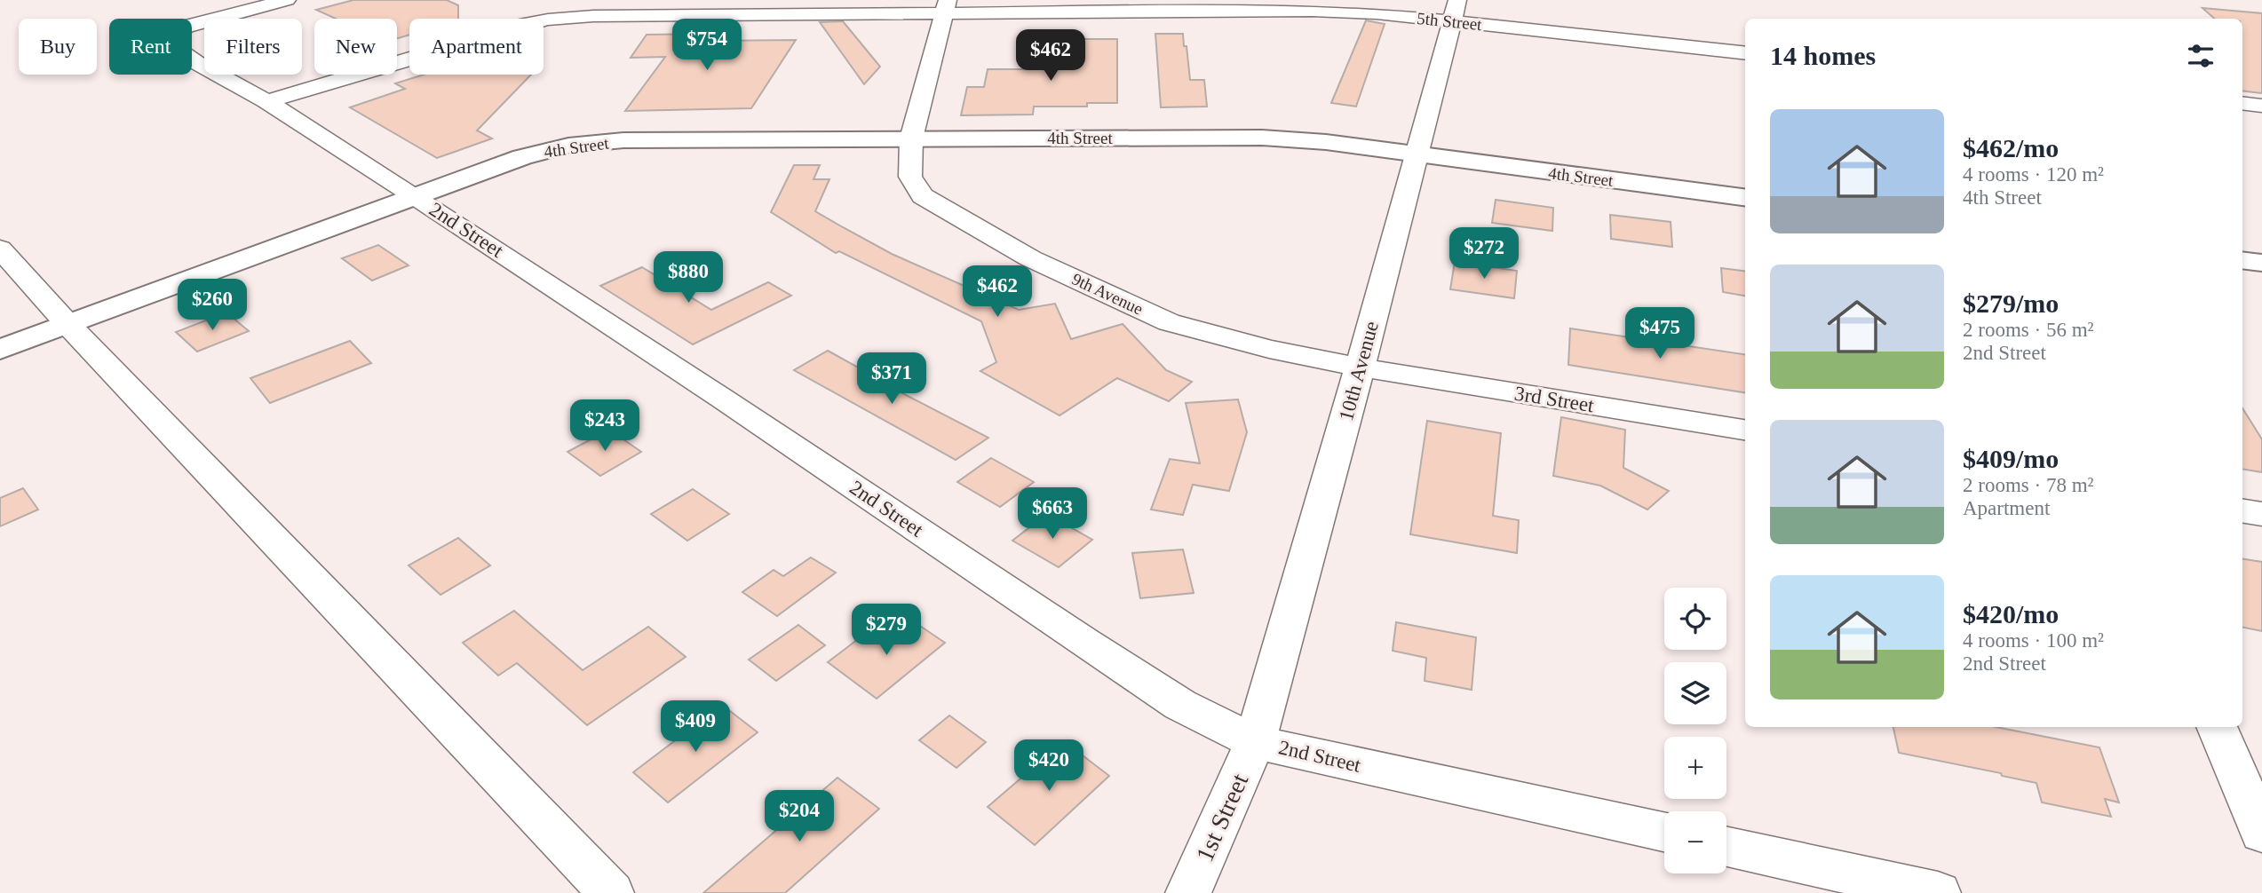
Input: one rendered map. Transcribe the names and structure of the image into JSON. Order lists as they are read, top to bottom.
{
  "streets": {
    "street": [
      "5th Street",
      "4th Street",
      "2nd Street",
      "9th Avenue",
      "10th Avenue",
      "3rd Street",
      "1st Street"
    ]
  },
  "crossings": [
    ["5th Street", "2nd Street"],
    ["5th Street", "9th Avenue"],
    ["5th Street", "10th Avenue"],
    ["4th Street", "2nd Street"],
    ["4th Street", "9th Avenue"],
    ["4th Street", "10th Avenue"],
    ["2nd Street", "10th Avenue"],
    ["2nd Street", "1st Street"],
    ["9th Avenue", "10th Avenue"],
    ["9th Avenue", "3rd Street"],
    ["10th Avenue", "3rd Street"],
    ["10th Avenue", "1st Street"]
  ],
  "page": {
    "price": [
      "$754",
      "$462",
      "$272",
      "$880",
      "$462",
      "$260",
      "$475",
      "$371",
      "$243",
      "$663",
      "$279",
      "$409",
      "$420",
      "$204"
    ],
    "chip": [
      "Buy",
      "Rent",
      "Filters",
      "New",
      "Apartment"
    ],
    "heading": "14 homes",
    "list": [
      {
        "name": "$462/mo",
        "note": "4 rooms · 120 m² · 4th Street"
      },
      {
        "name": "$279/mo",
        "note": "2 rooms · 56 m² · 2nd Street"
      },
      {
        "name": "$409/mo",
        "note": "2 rooms · 78 m² · Apartment"
      },
      {
        "name": "$420/mo",
        "note": "4 rooms · 100 m² · 2nd Street"
      }
    ],
    "map_buttons": ["+", "−"]
  }
}
